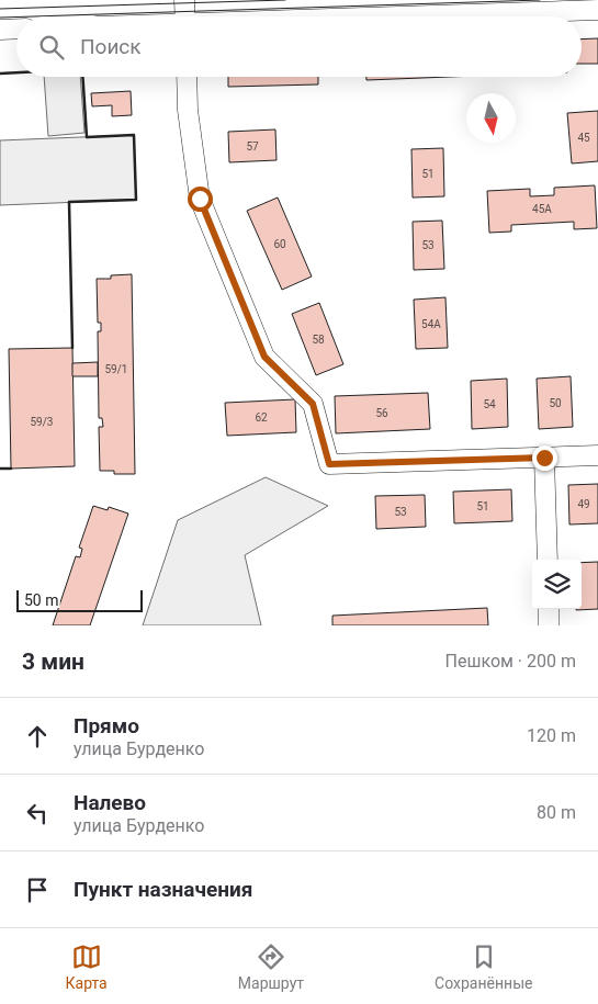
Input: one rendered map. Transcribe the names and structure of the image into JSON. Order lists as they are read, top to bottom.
{
  "house_numbers": [
    "45",
    "57",
    "51",
    "45А",
    "60",
    "53",
    "54А",
    "58",
    "59/1",
    "50",
    "54",
    "56",
    "62",
    "59/3",
    "49",
    "51",
    "53"
  ],
  "scale_bar": "50 m",
  "north": "bottom",
  "page": {
    "search": "Поиск",
    "scale": "50 m",
    "heading": ["3 мин", "Пешком · 200 m"],
    "list": [
      ["Прямо", "улица Бурденко", "120 m"],
      ["Налево", "улица Бурденко", "80 m"],
      "Пункт назначения"
    ],
    "nav": ["Карта", "Маршрут", "Сохранённые"]
  }
}
